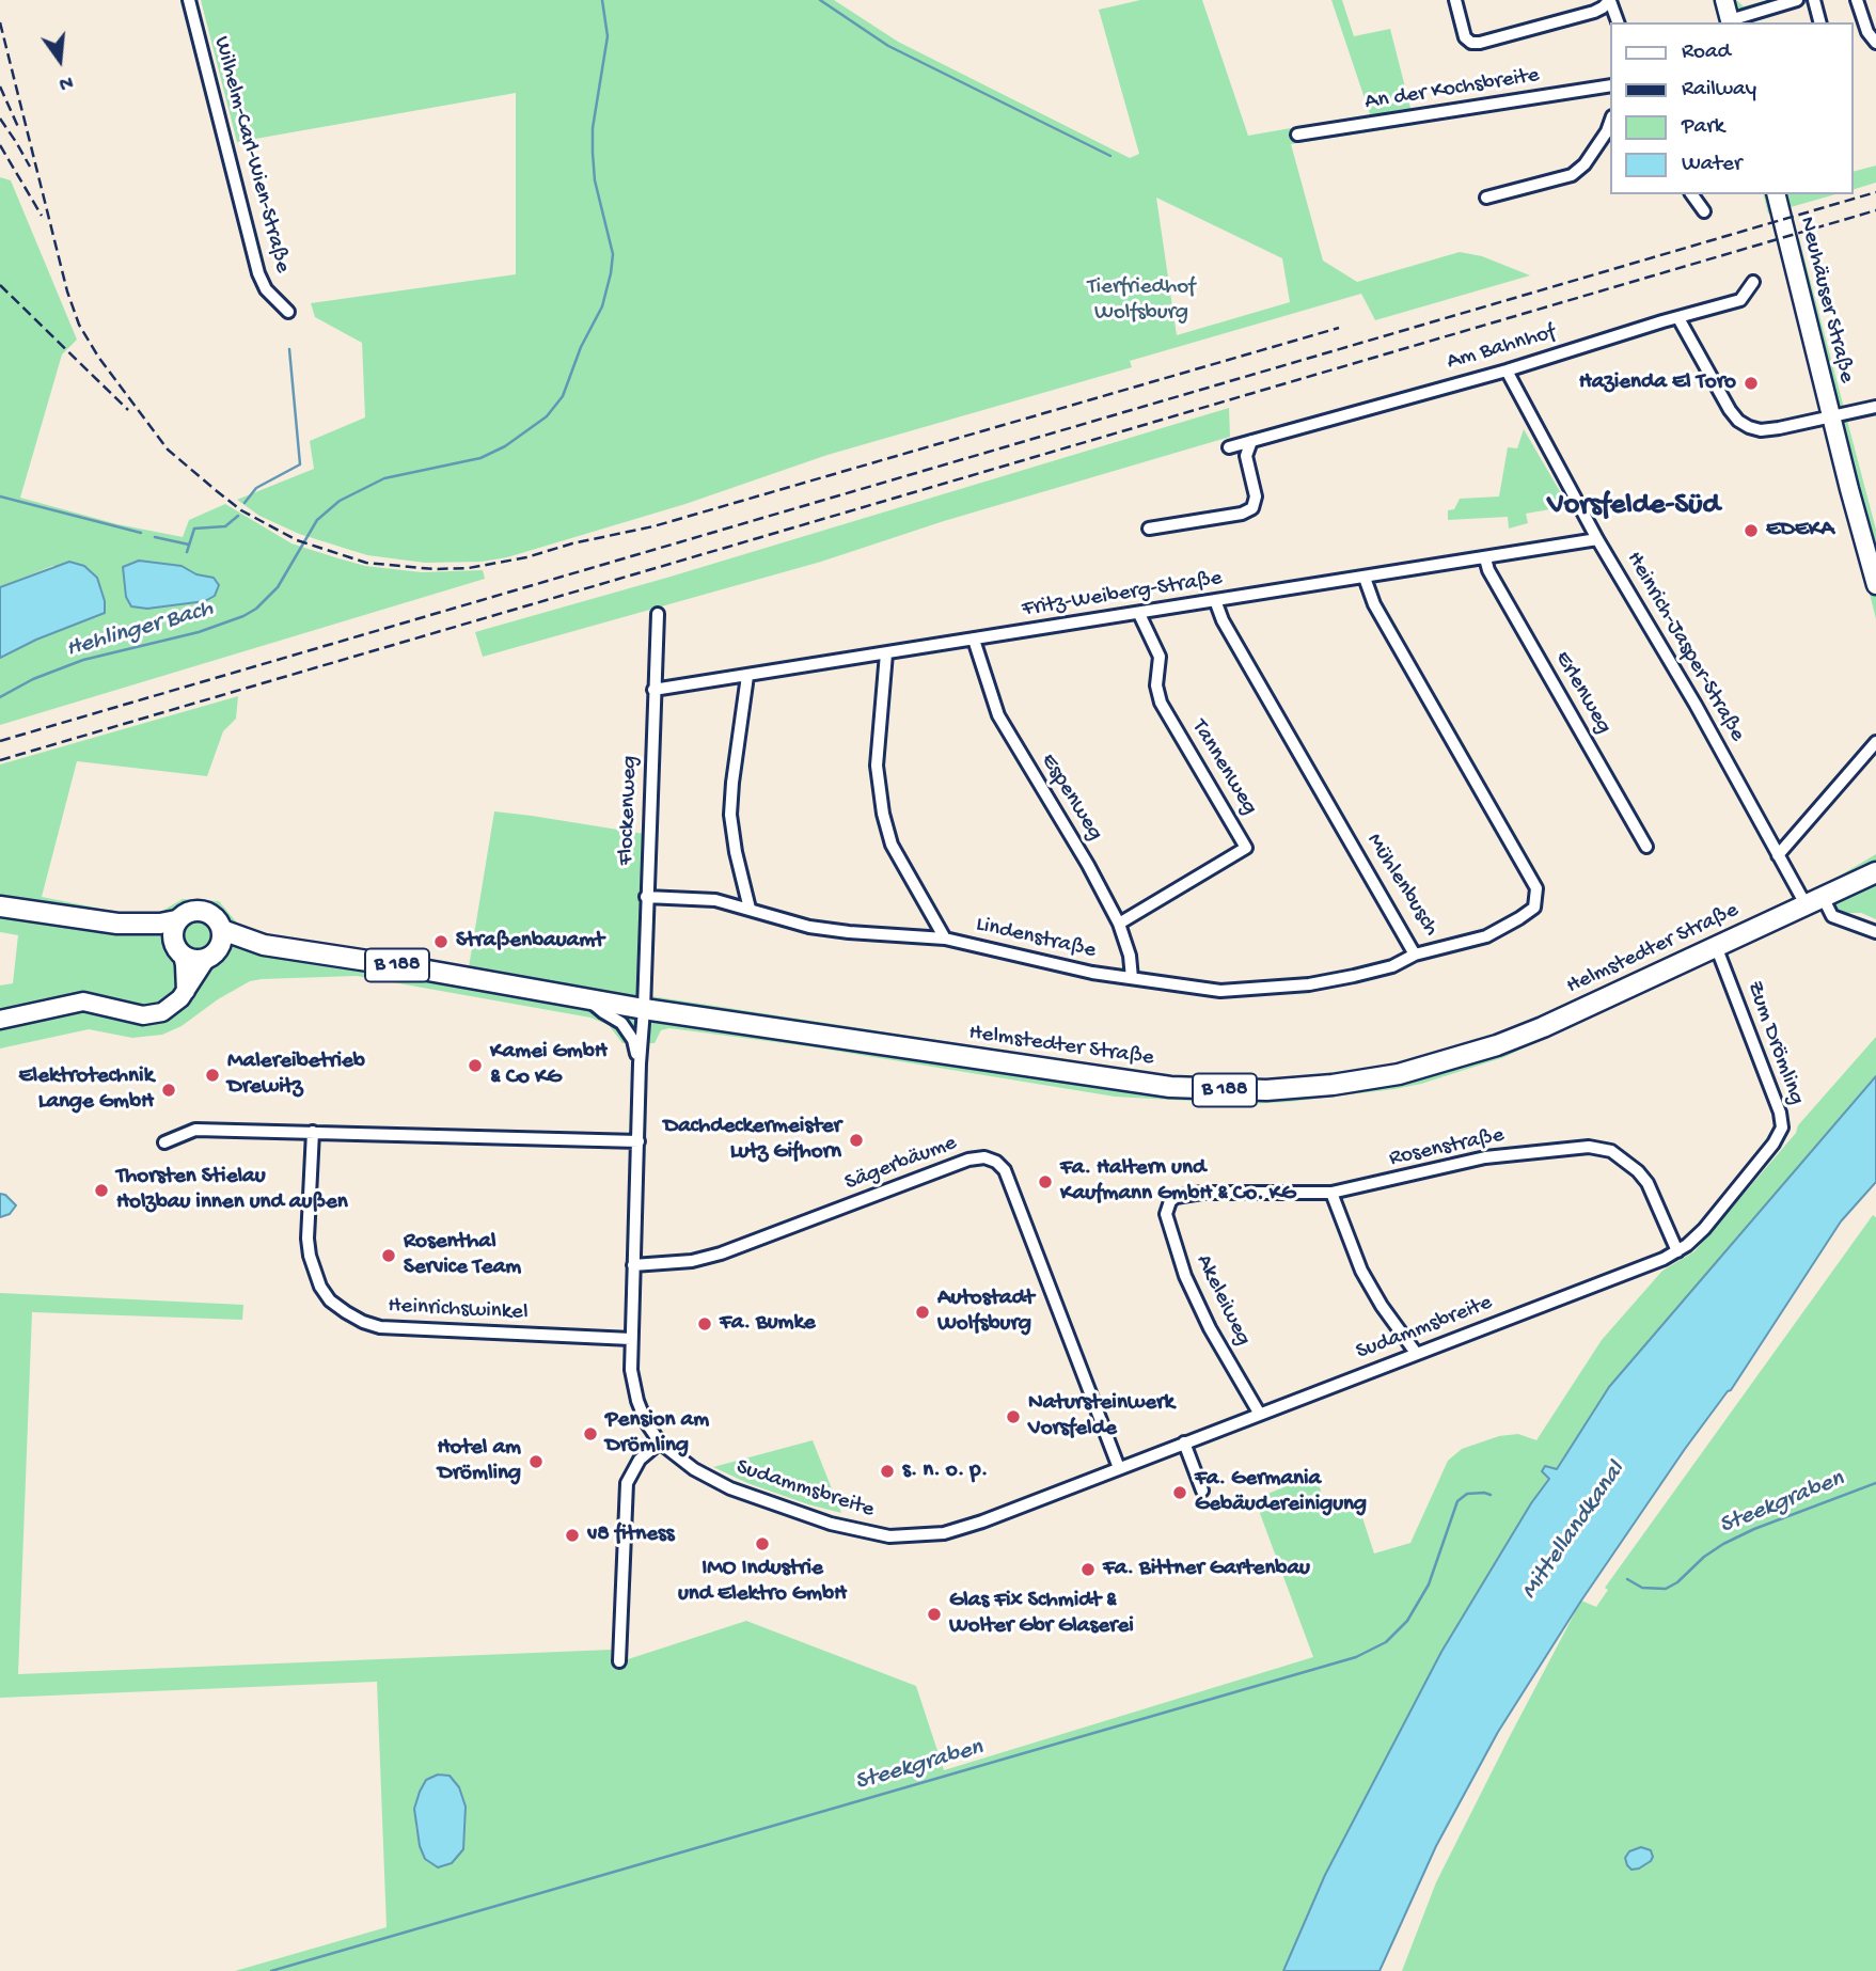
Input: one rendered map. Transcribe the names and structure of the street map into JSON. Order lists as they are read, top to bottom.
{
  "streets": {
    "main road": ["Neuhäuser Straße", "Helmstedter Straße", "B 188"],
    "street": [
      "An der Kochsbreite",
      "Wilhelm-Carl-Wien-Straße",
      "Am Bahnhof",
      "Fritz-Weiberg-Straße",
      "Heinrich-Jasper-Straße",
      "Erlenweg",
      "Tannenweg",
      "Espenweg",
      "Flockenweg",
      "Mühlenbusch",
      "Lindenstraße",
      "Zum Drömling",
      "Rosenstraße",
      "Sägerbäume",
      "Akeleiweg",
      "Heinrichswinkel",
      "Sudammsbreite"
    ]
  },
  "crossings": [
    ["Neuhäuser Straße", "Am Bahnhof"],
    ["Am Bahnhof", "Heinrich-Jasper-Straße"],
    ["Fritz-Weiberg-Straße", "Heinrich-Jasper-Straße"],
    ["Fritz-Weiberg-Straße", "Erlenweg"],
    ["Fritz-Weiberg-Straße", "Tannenweg"],
    ["Fritz-Weiberg-Straße", "Espenweg"],
    ["Fritz-Weiberg-Straße", "Flockenweg"],
    ["Fritz-Weiberg-Straße", "Mühlenbusch"],
    ["Heinrich-Jasper-Straße", "Helmstedter Straße"],
    ["Tannenweg", "Espenweg"],
    ["Espenweg", "Lindenstraße"],
    ["Flockenweg", "Lindenstraße"],
    ["Flockenweg", "Helmstedter Straße"],
    ["Flockenweg", "Sudammsbreite"],
    ["Mühlenbusch", "Lindenstraße"],
    ["Helmstedter Straße", "Zum Drömling"],
    ["Helmstedter Straße", "Sudammsbreite"],
    ["Zum Drömling", "Rosenstraße"],
    ["Zum Drömling", "Sudammsbreite"],
    ["Rosenstraße", "Akeleiweg"],
    ["Rosenstraße", "Sudammsbreite"],
    ["Sägerbäume", "Sudammsbreite"],
    ["Akeleiweg", "Sudammsbreite"],
    ["Heinrichswinkel", "Sudammsbreite"]
  ],
  "districts": ["Vorsfelde-Süd"],
  "water": ["Hehlinger Bach", "Steekgraben", "Mittellandkanal"],
  "parks": ["Tierfriedhof Wolfsburg"],
  "places": [
    "Hazienda El Toro",
    "EDEKA",
    "Straßenbauamt",
    "Kamei GmbH & Co KG",
    "Malereibetrieb Drewitz",
    "Elektrotechnik Lange GmbH",
    "Dachdeckermeister Lutz Gifhorn",
    "Fa. Haltern und Kaufmann GmbH & Co. KG",
    "Thorsten Stielau Holzbau innen und außen",
    "Rosenthal Service Team",
    "Autostadt Wolfsburg",
    "Fa. Bumke",
    "Natursteinwerk Vorsfelde",
    "Pension am Drömling",
    "Hotel am Drömling",
    "s. n. o. p.",
    "Fa. Germania Gebäudereinigung",
    "v8 fitness",
    "IMO Industrie und Elektro GmbH",
    "Fa. Bittner Gartenbau",
    "Glas Fix Schmidt & Wolter Gbr Glaserei"
  ],
  "legend": [
    "Road",
    "Railway",
    "Park",
    "Water"
  ],
  "north": "bottom"
}
